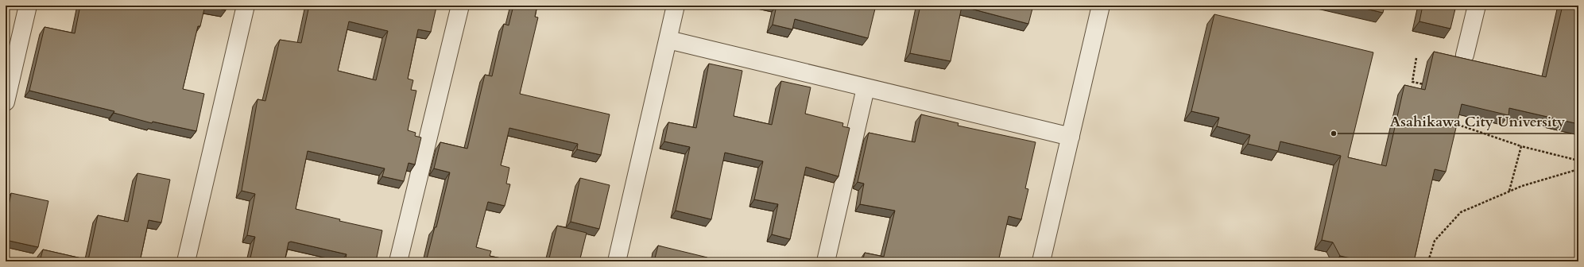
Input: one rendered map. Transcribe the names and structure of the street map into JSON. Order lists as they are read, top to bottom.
{
  "places": ["Asahikawa City University"]
}
